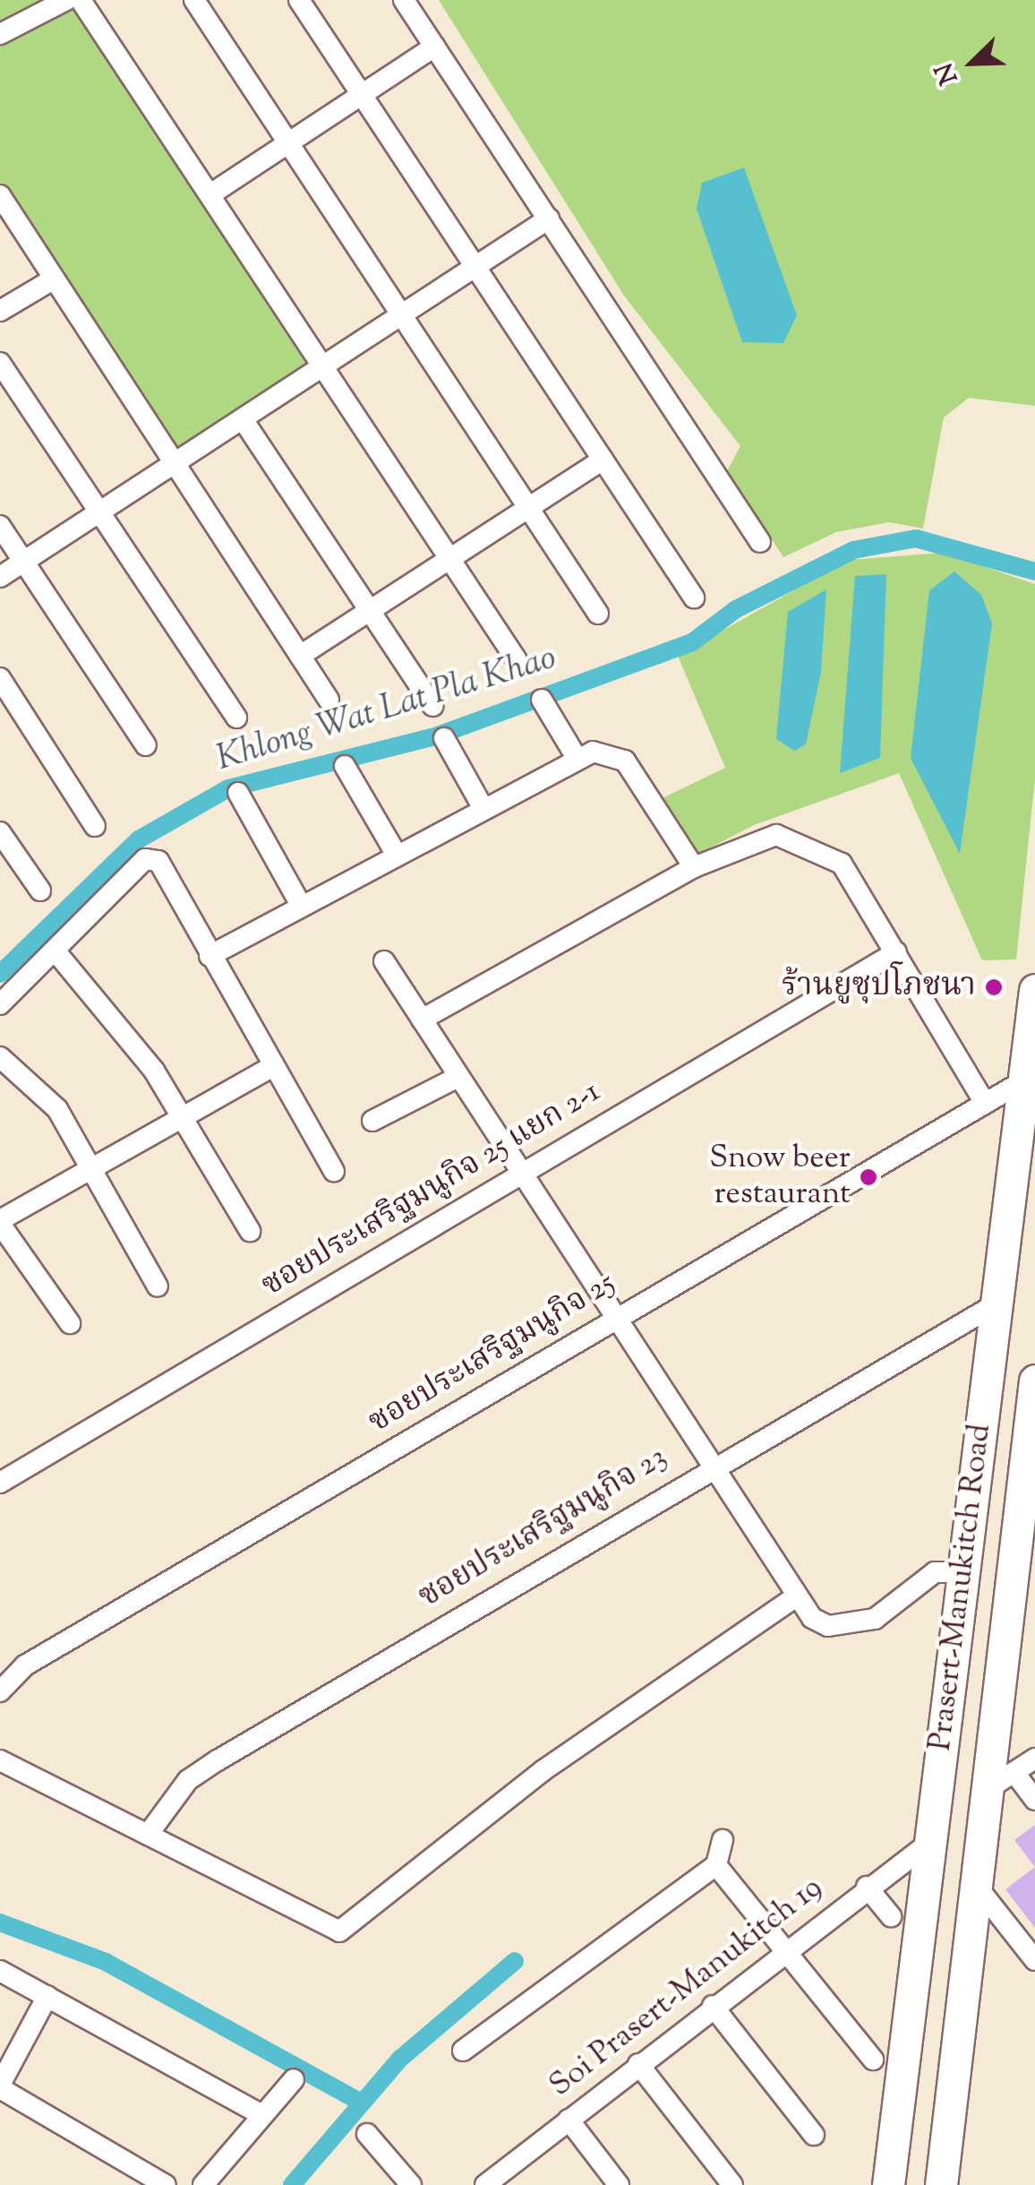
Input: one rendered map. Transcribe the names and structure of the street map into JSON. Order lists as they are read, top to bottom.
{
  "streets": {
    "main road": ["Prasert-Manukitch Road"],
    "street": [
      "ซอยประเสริฐมนูกิจ 25 แยก 2-1",
      "ซอยประเสริฐมนูกิจ 25",
      "ซอยประเสริฐมนูกิจ 23",
      "Soi Prasert-Manukitch 19"
    ]
  },
  "crossings": [
    ["ซอยประเสริฐมนูกิจ 25", "Prasert-Manukitch Road"],
    ["ซอยประเสริฐมนูกิจ 23", "Prasert-Manukitch Road"],
    ["Prasert-Manukitch Road", "Soi Prasert-Manukitch 19"]
  ],
  "water": ["Khlong Wat Lat Pla Khao"],
  "places": ["ร้านยูซุปโภชนา", "Snow beer restaurant"],
  "north": "bottom left"
}
